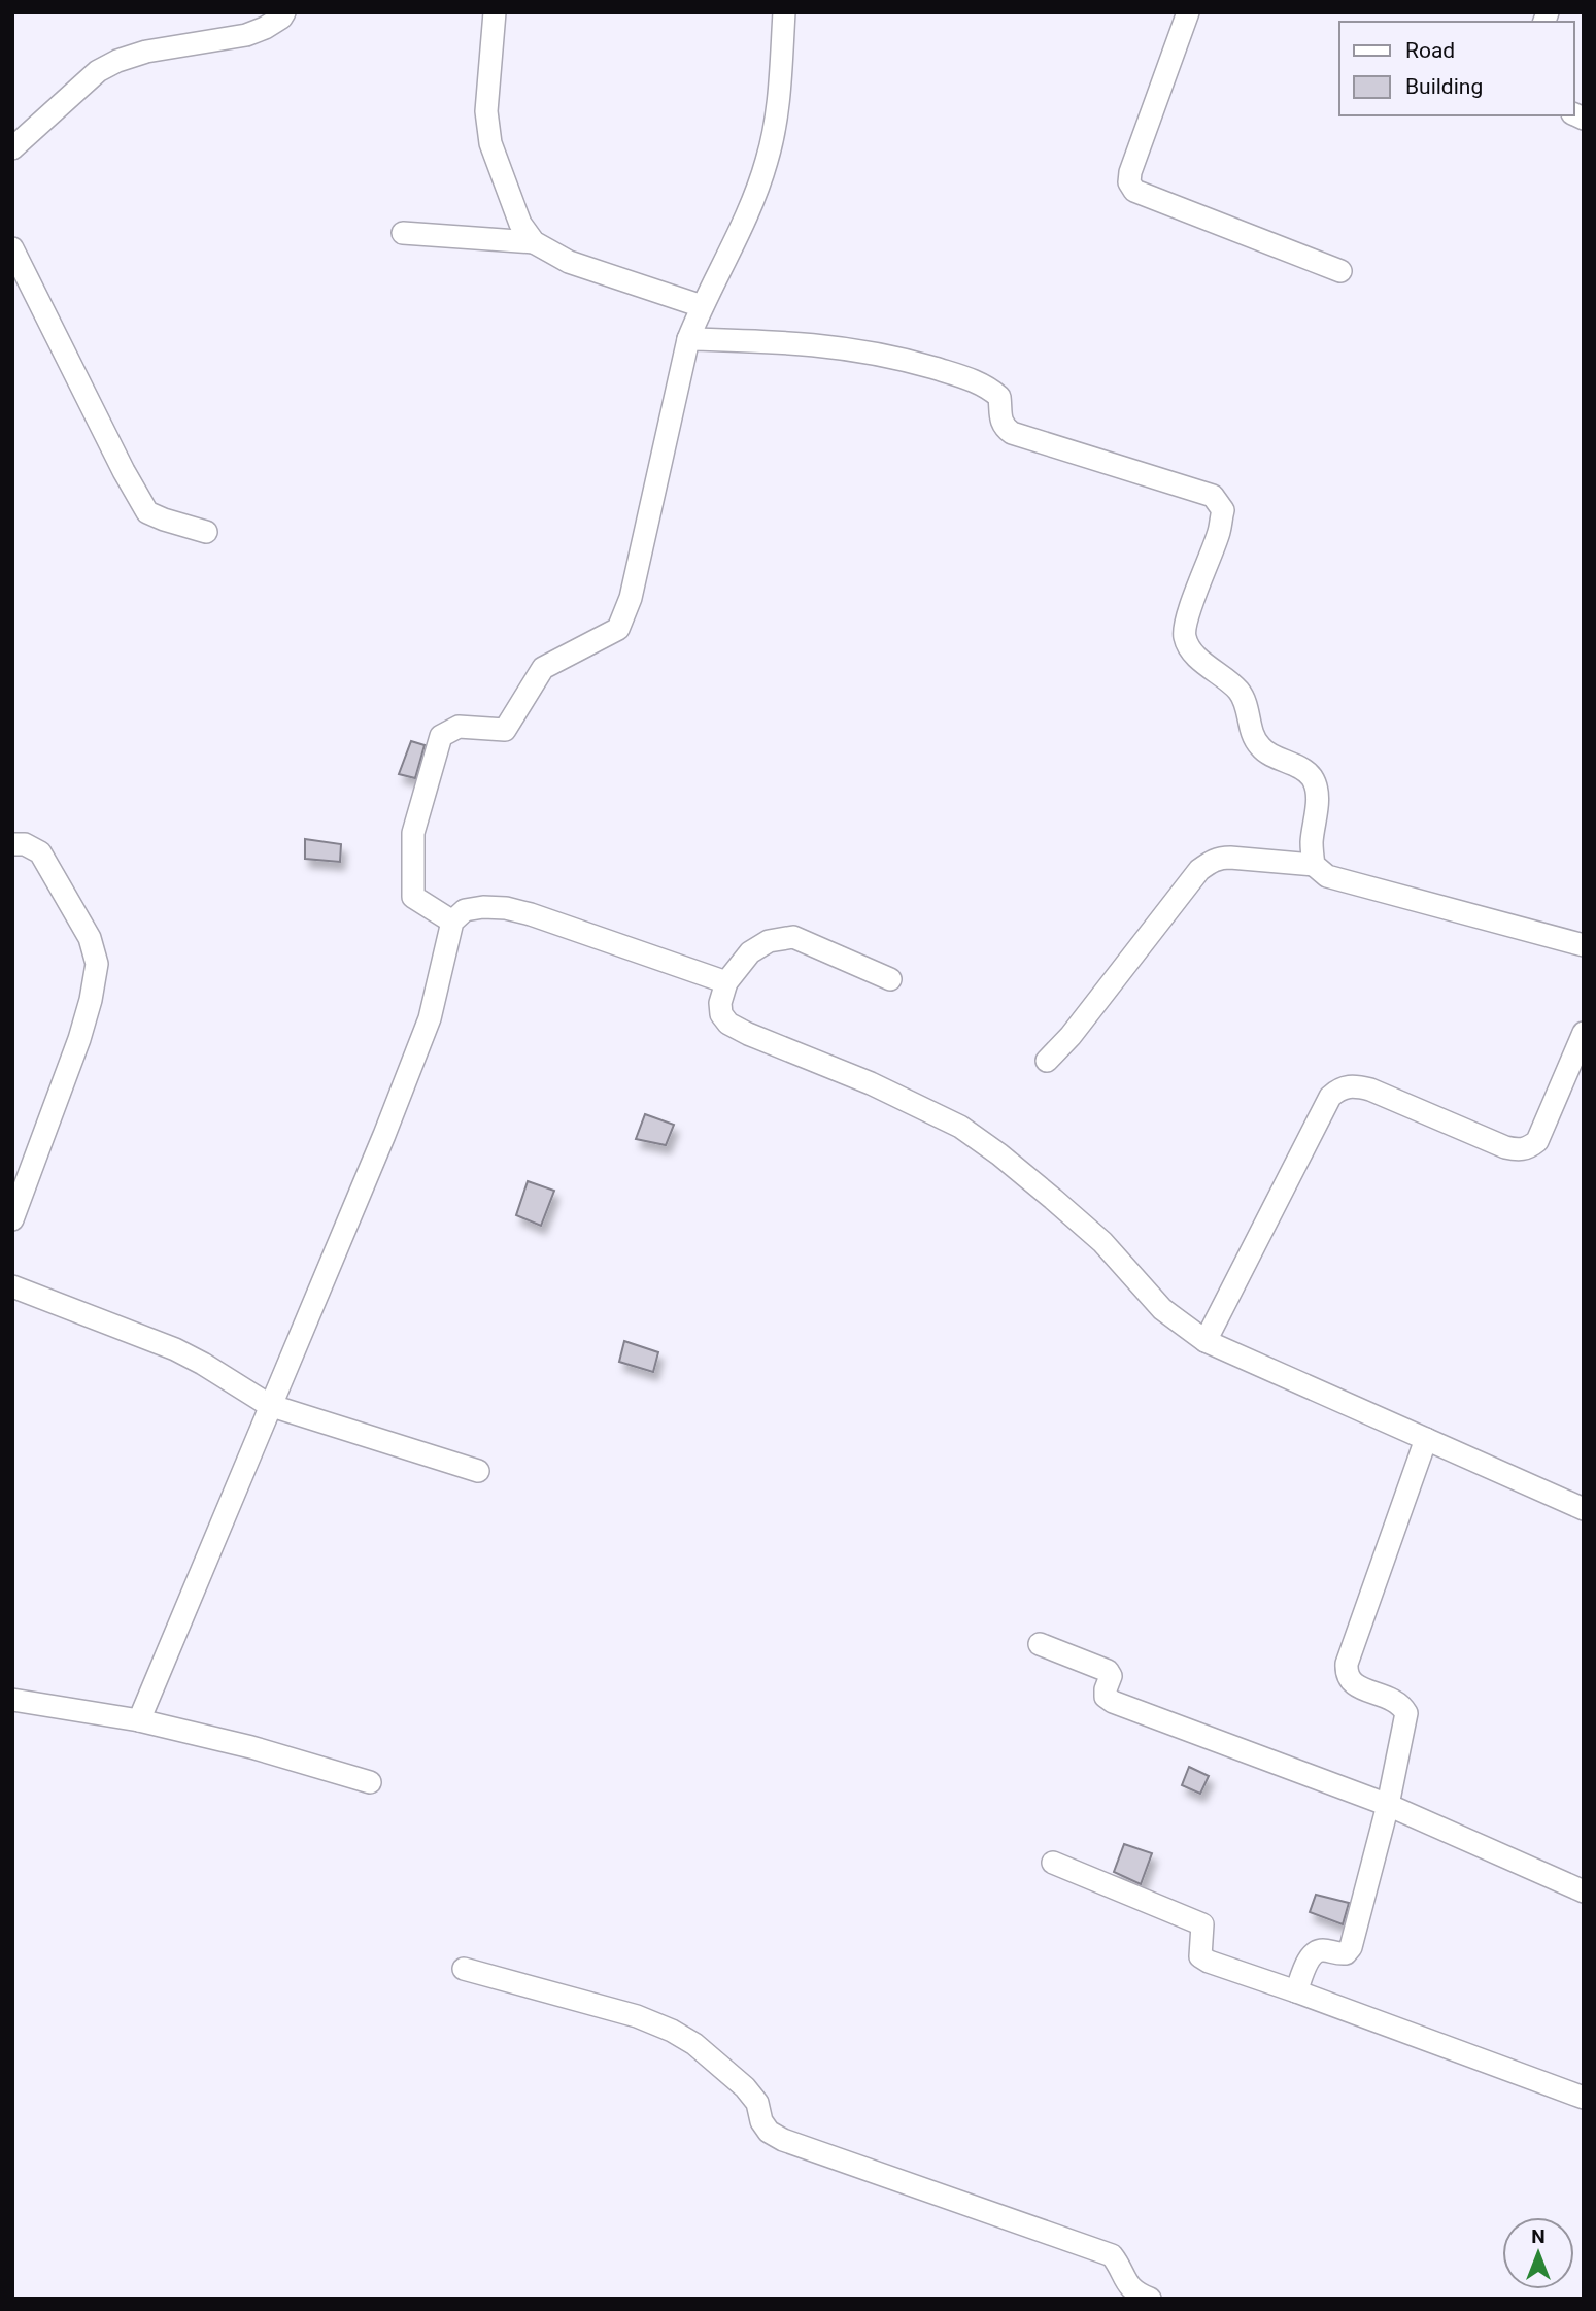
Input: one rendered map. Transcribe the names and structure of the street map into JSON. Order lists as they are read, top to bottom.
{
  "legend": ["Road", "Building"],
  "north": "top"
}
